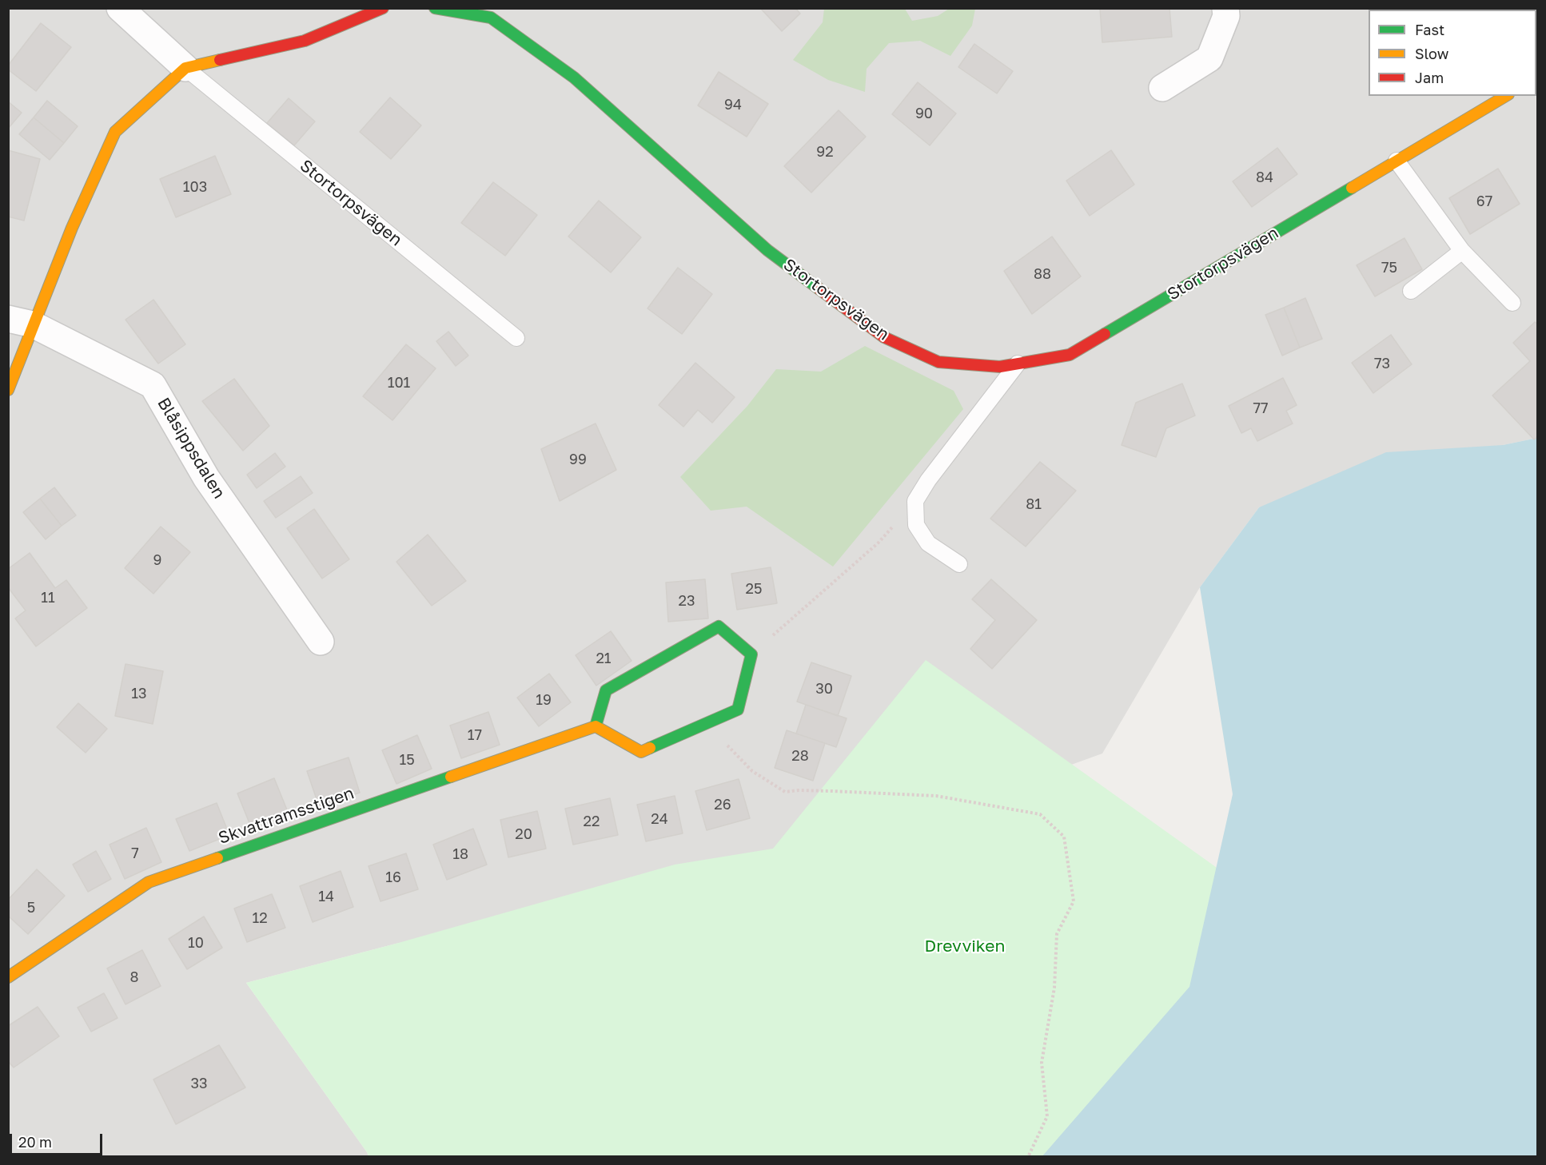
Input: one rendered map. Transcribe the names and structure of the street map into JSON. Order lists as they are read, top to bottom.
{
  "streets": {
    "street": ["Stortorpsvägen", "Blåsippsdalen", "Skvattramsstigen"]
  },
  "parks": ["Drevviken"],
  "house_numbers": [
    "94",
    "90",
    "92",
    "84",
    "103",
    "67",
    "75",
    "88",
    "73",
    "101",
    "77",
    "99",
    "81",
    "9",
    "25",
    "11",
    "23",
    "21",
    "30",
    "13",
    "19",
    "17",
    "28",
    "15",
    "26",
    "24",
    "22",
    "20",
    "7",
    "18",
    "16",
    "14",
    "5",
    "12",
    "10",
    "8",
    "33"
  ],
  "legend": ["Fast", "Slow", "Jam"],
  "scale_bar": "20 m"
}
